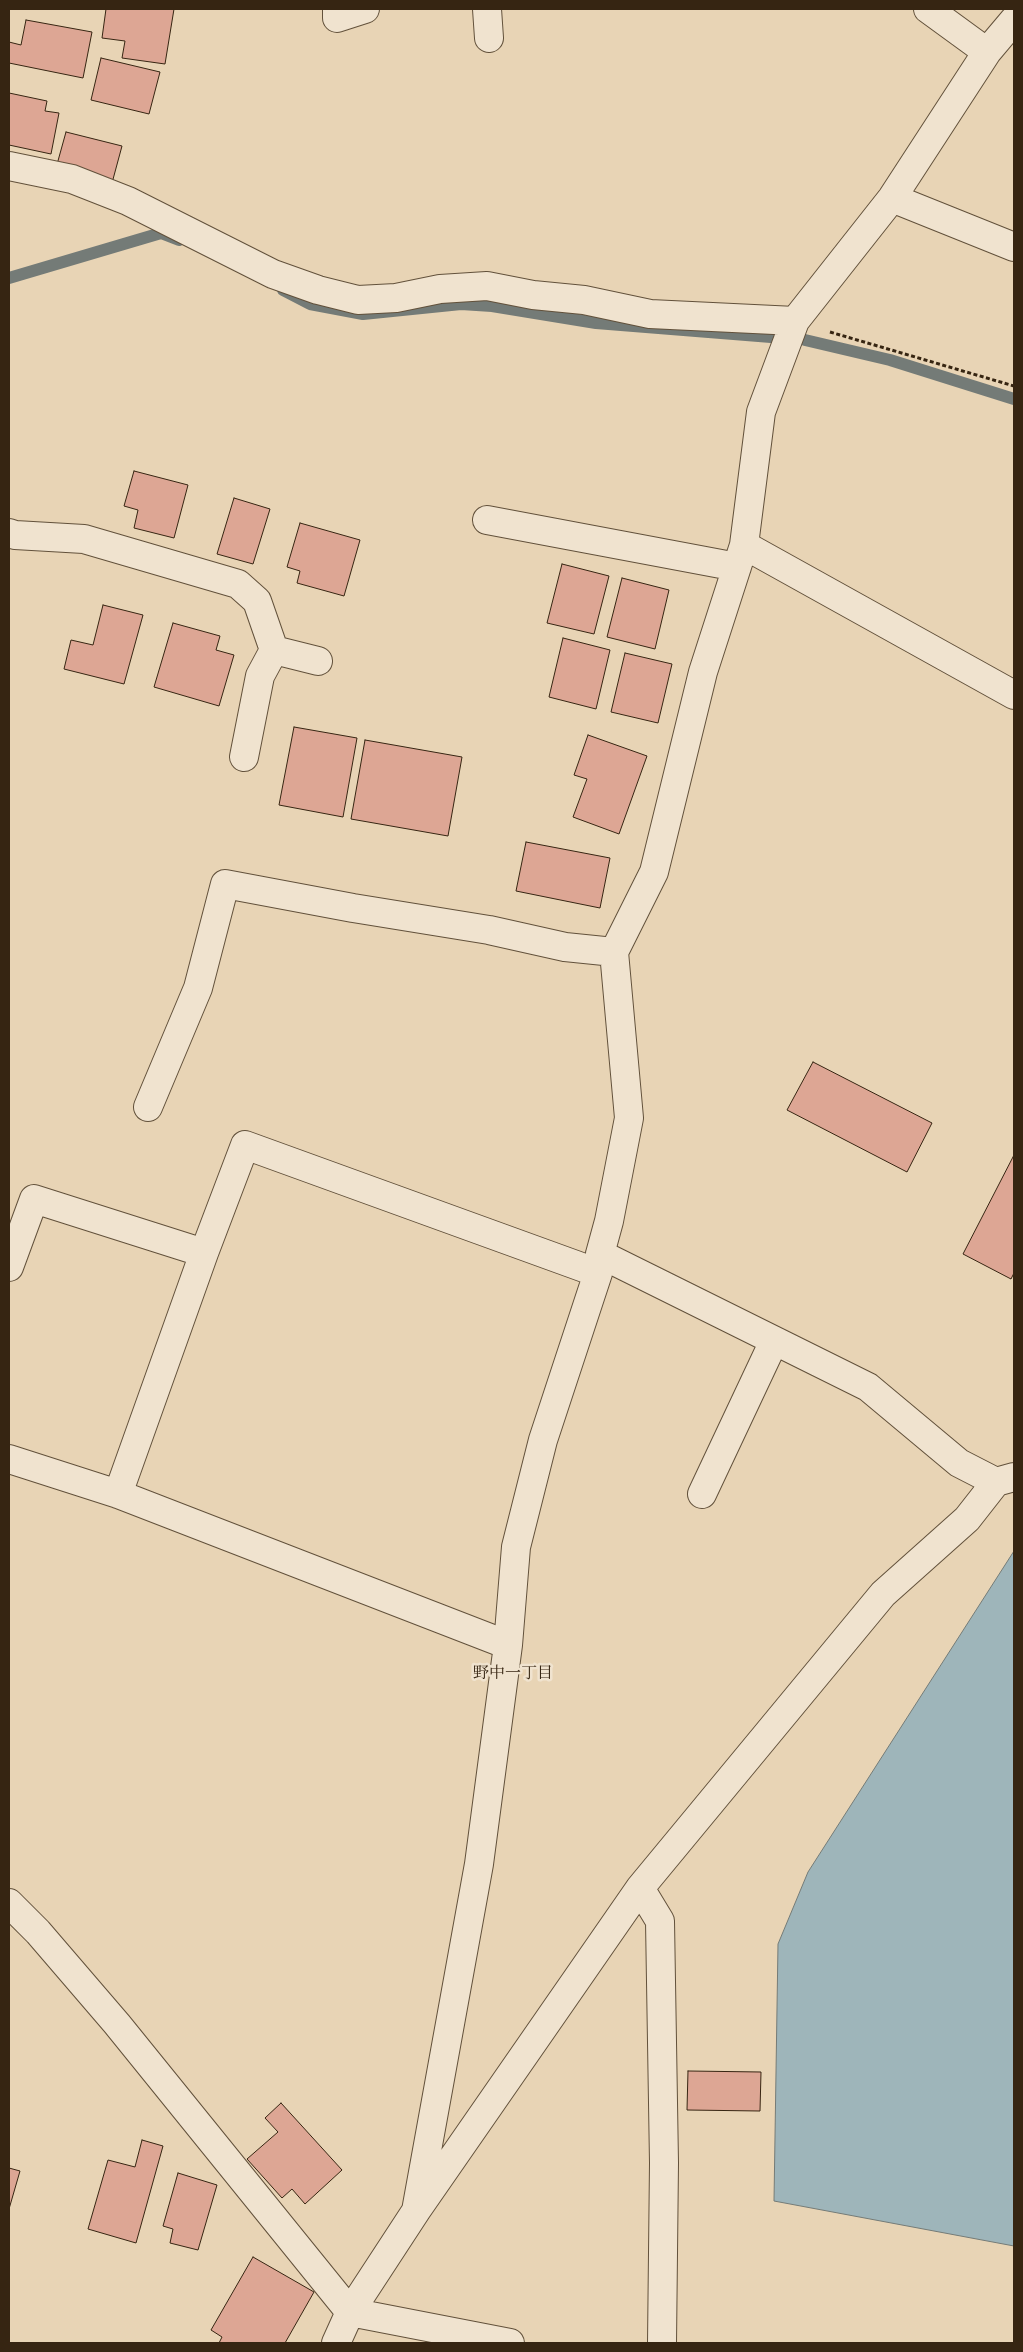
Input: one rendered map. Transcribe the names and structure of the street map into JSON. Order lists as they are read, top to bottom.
{
  "districts": ["野中一丁目"]
}
